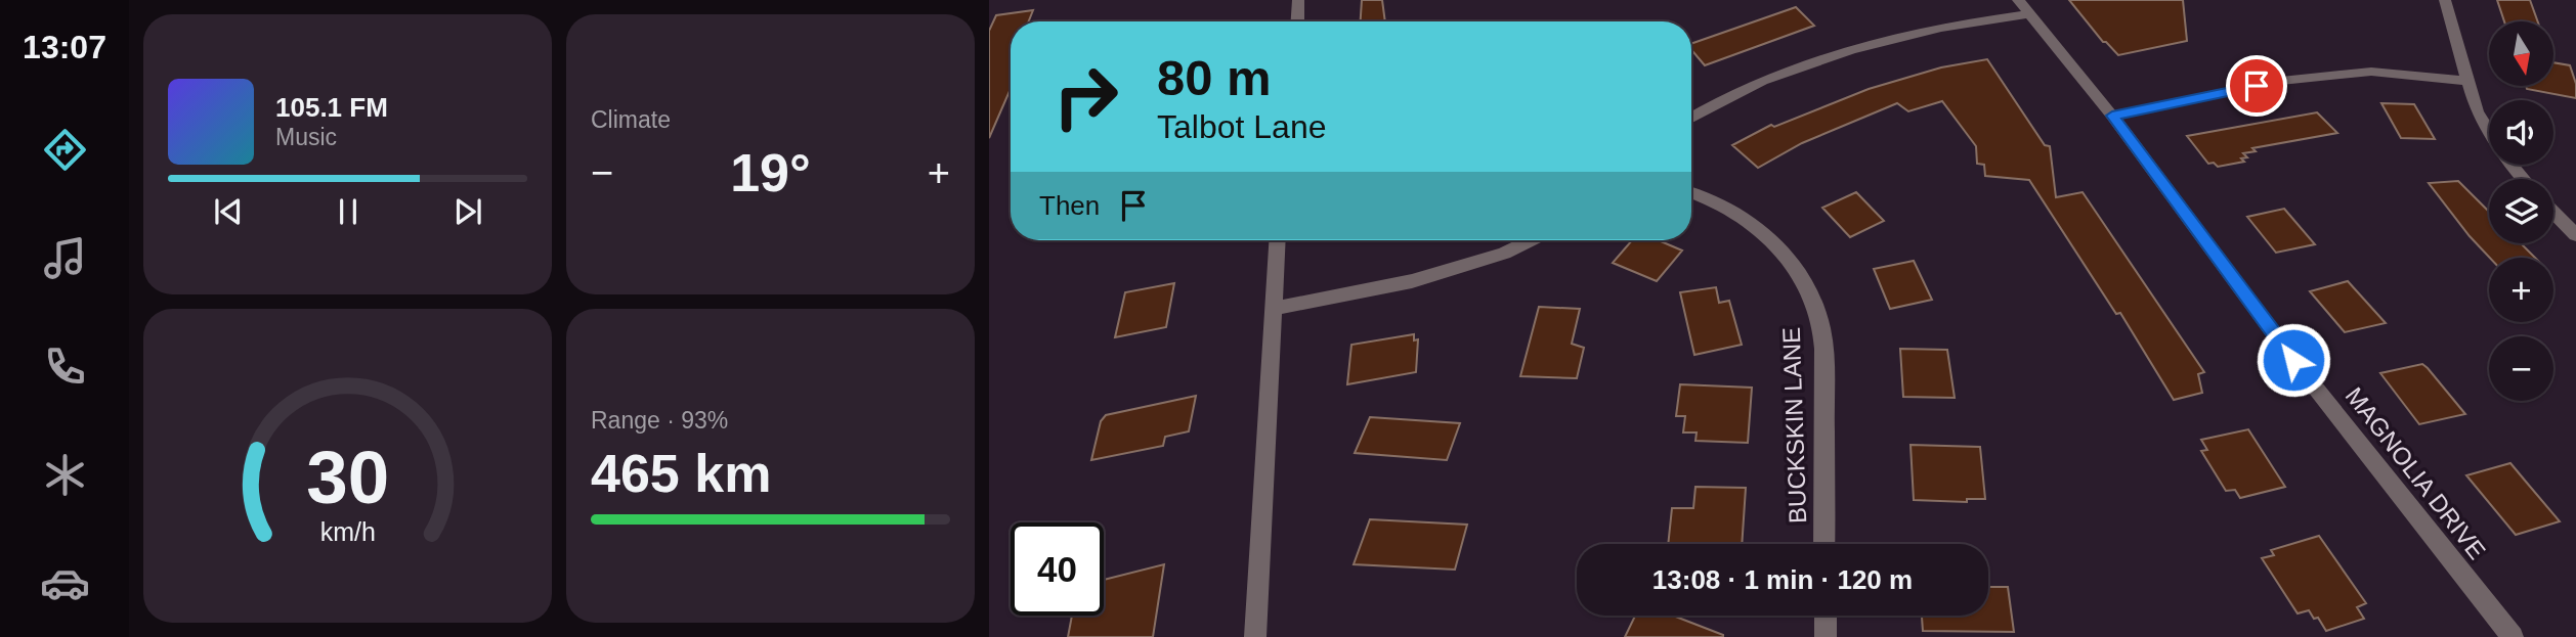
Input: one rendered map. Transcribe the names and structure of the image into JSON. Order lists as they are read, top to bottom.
{
  "streets": {
    "street": ["BUCKSKIN LANE", "MAGNOLIA DRIVE"]
  },
  "north": "bottom",
  "page": {
    "tabs": "13:07",
    "tile": [
      "Climate",
      ["Range · 93%", "465 km"]
    ],
    "map_buttons": ["+", "−"],
    "turn": ["80 m", "Talbot Lane"],
    "song": ["105.1 FM", "Music"],
    "heat": ["−", "19°", "+"],
    "then": "Then",
    "limit": "40",
    "trip": "13:08 · 1 min · 120 m",
    "gauge": ["30", "km/h"]
  }
}
